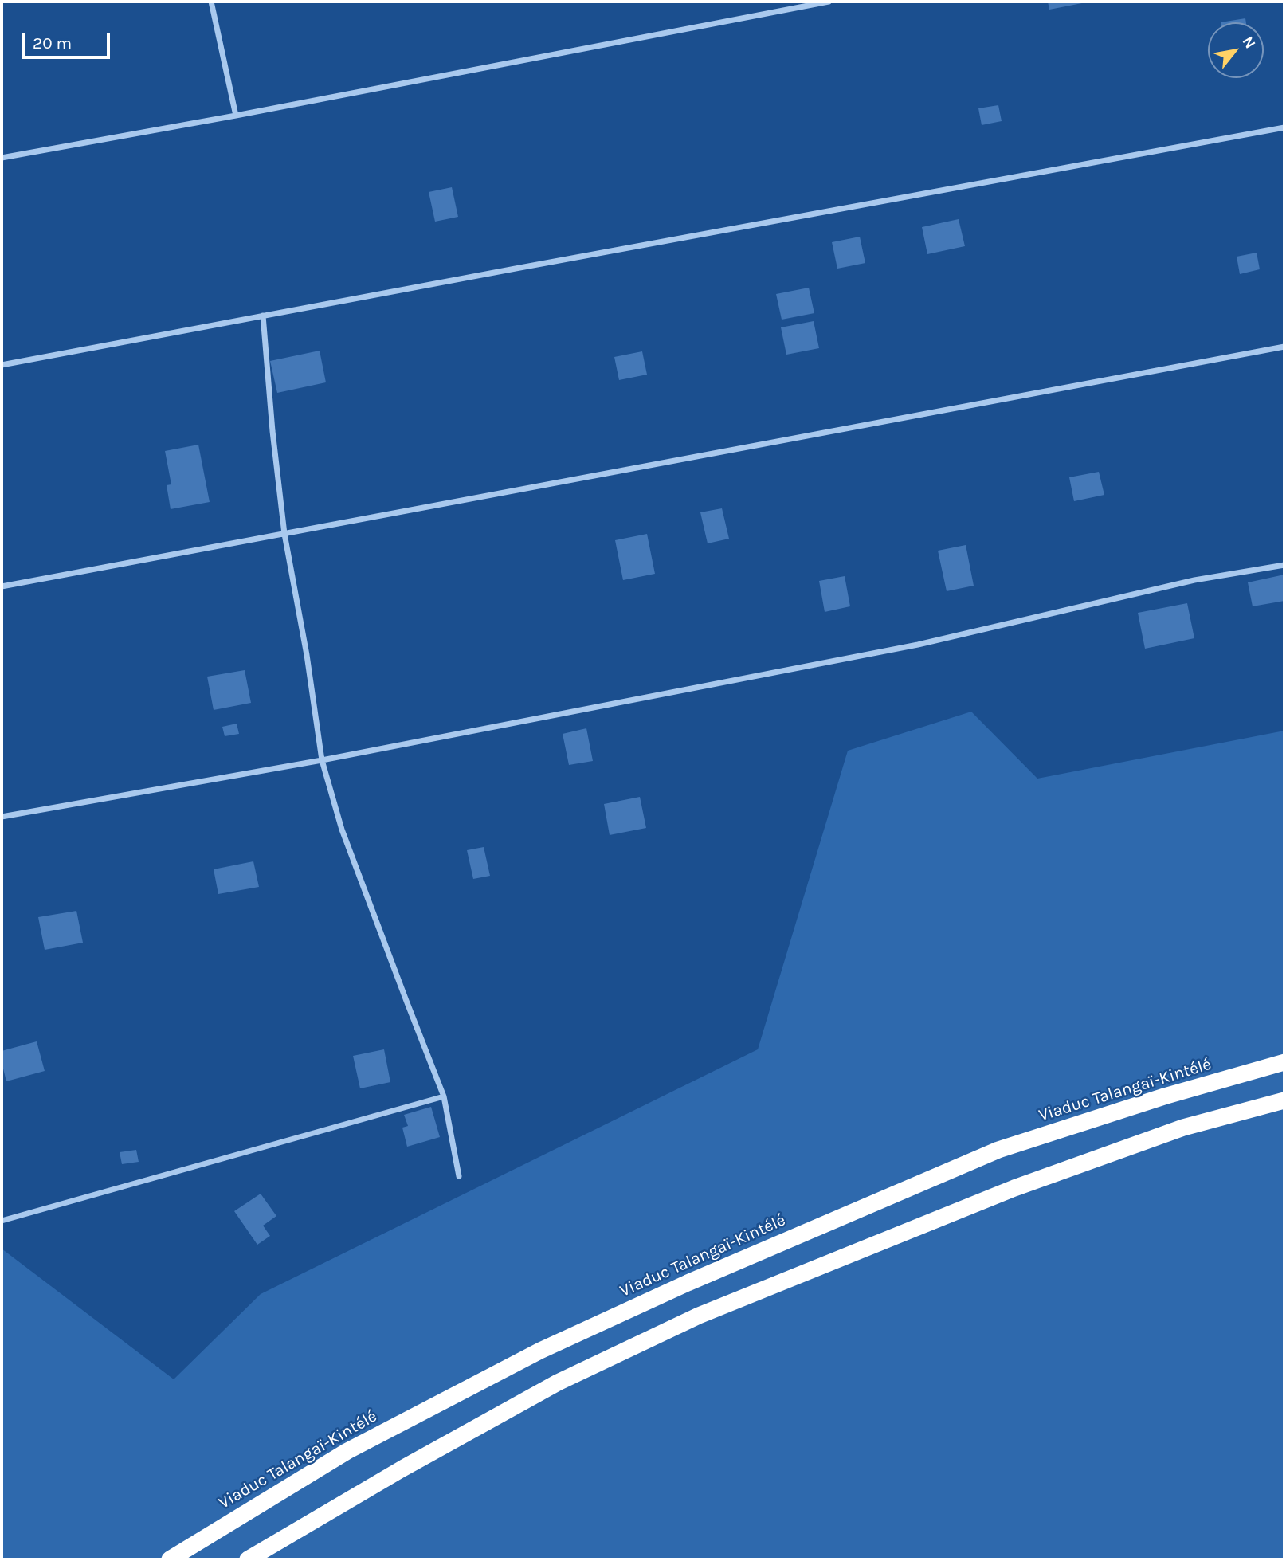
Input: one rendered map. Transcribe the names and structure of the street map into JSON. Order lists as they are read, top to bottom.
{
  "streets": {
    "highway": ["Viaduc Talangaï-Kintélé"]
  },
  "scale_bar": "20 m",
  "north": "top right"
}
